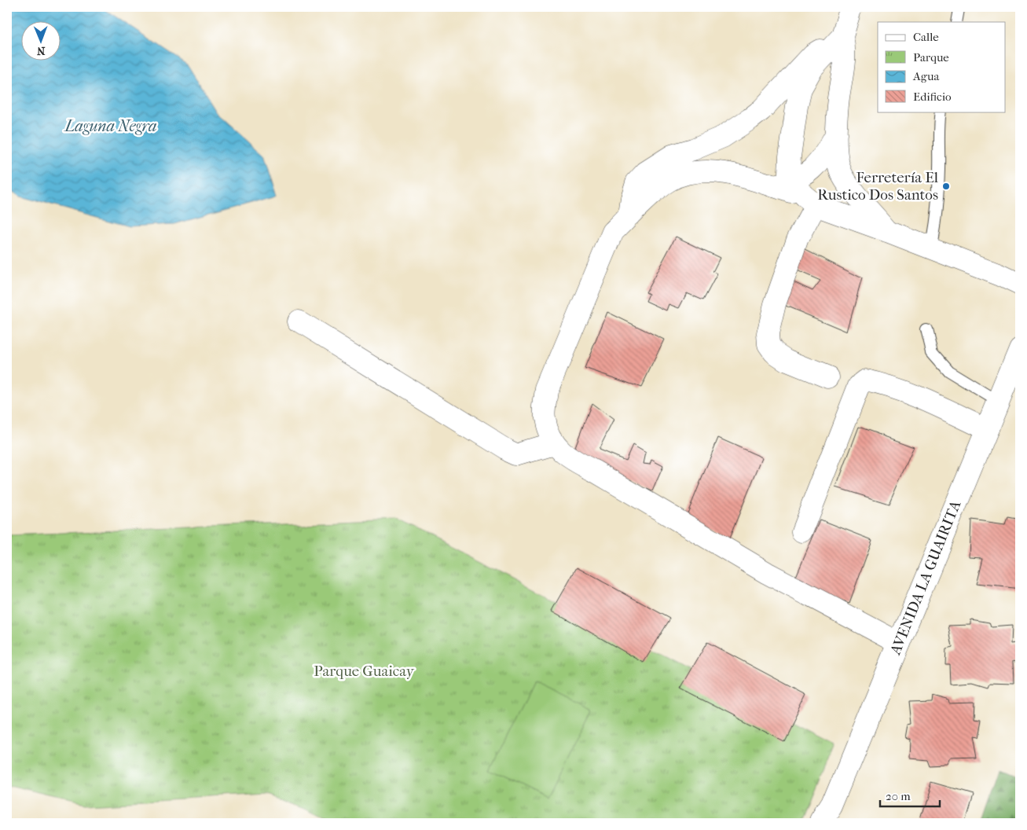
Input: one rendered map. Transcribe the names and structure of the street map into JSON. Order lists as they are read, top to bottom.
{
  "streets": {
    "street": ["AVENIDA LA GUAIRITA"]
  },
  "water": ["Laguna Negra"],
  "parks": ["Parque Guaicay"],
  "places": ["Ferretería El Rustico Dos Santos"],
  "legend": [
    "Calle",
    "Parque",
    "Agua",
    "Edificio"
  ],
  "scale_bar": "20 m",
  "north": "bottom"
}
